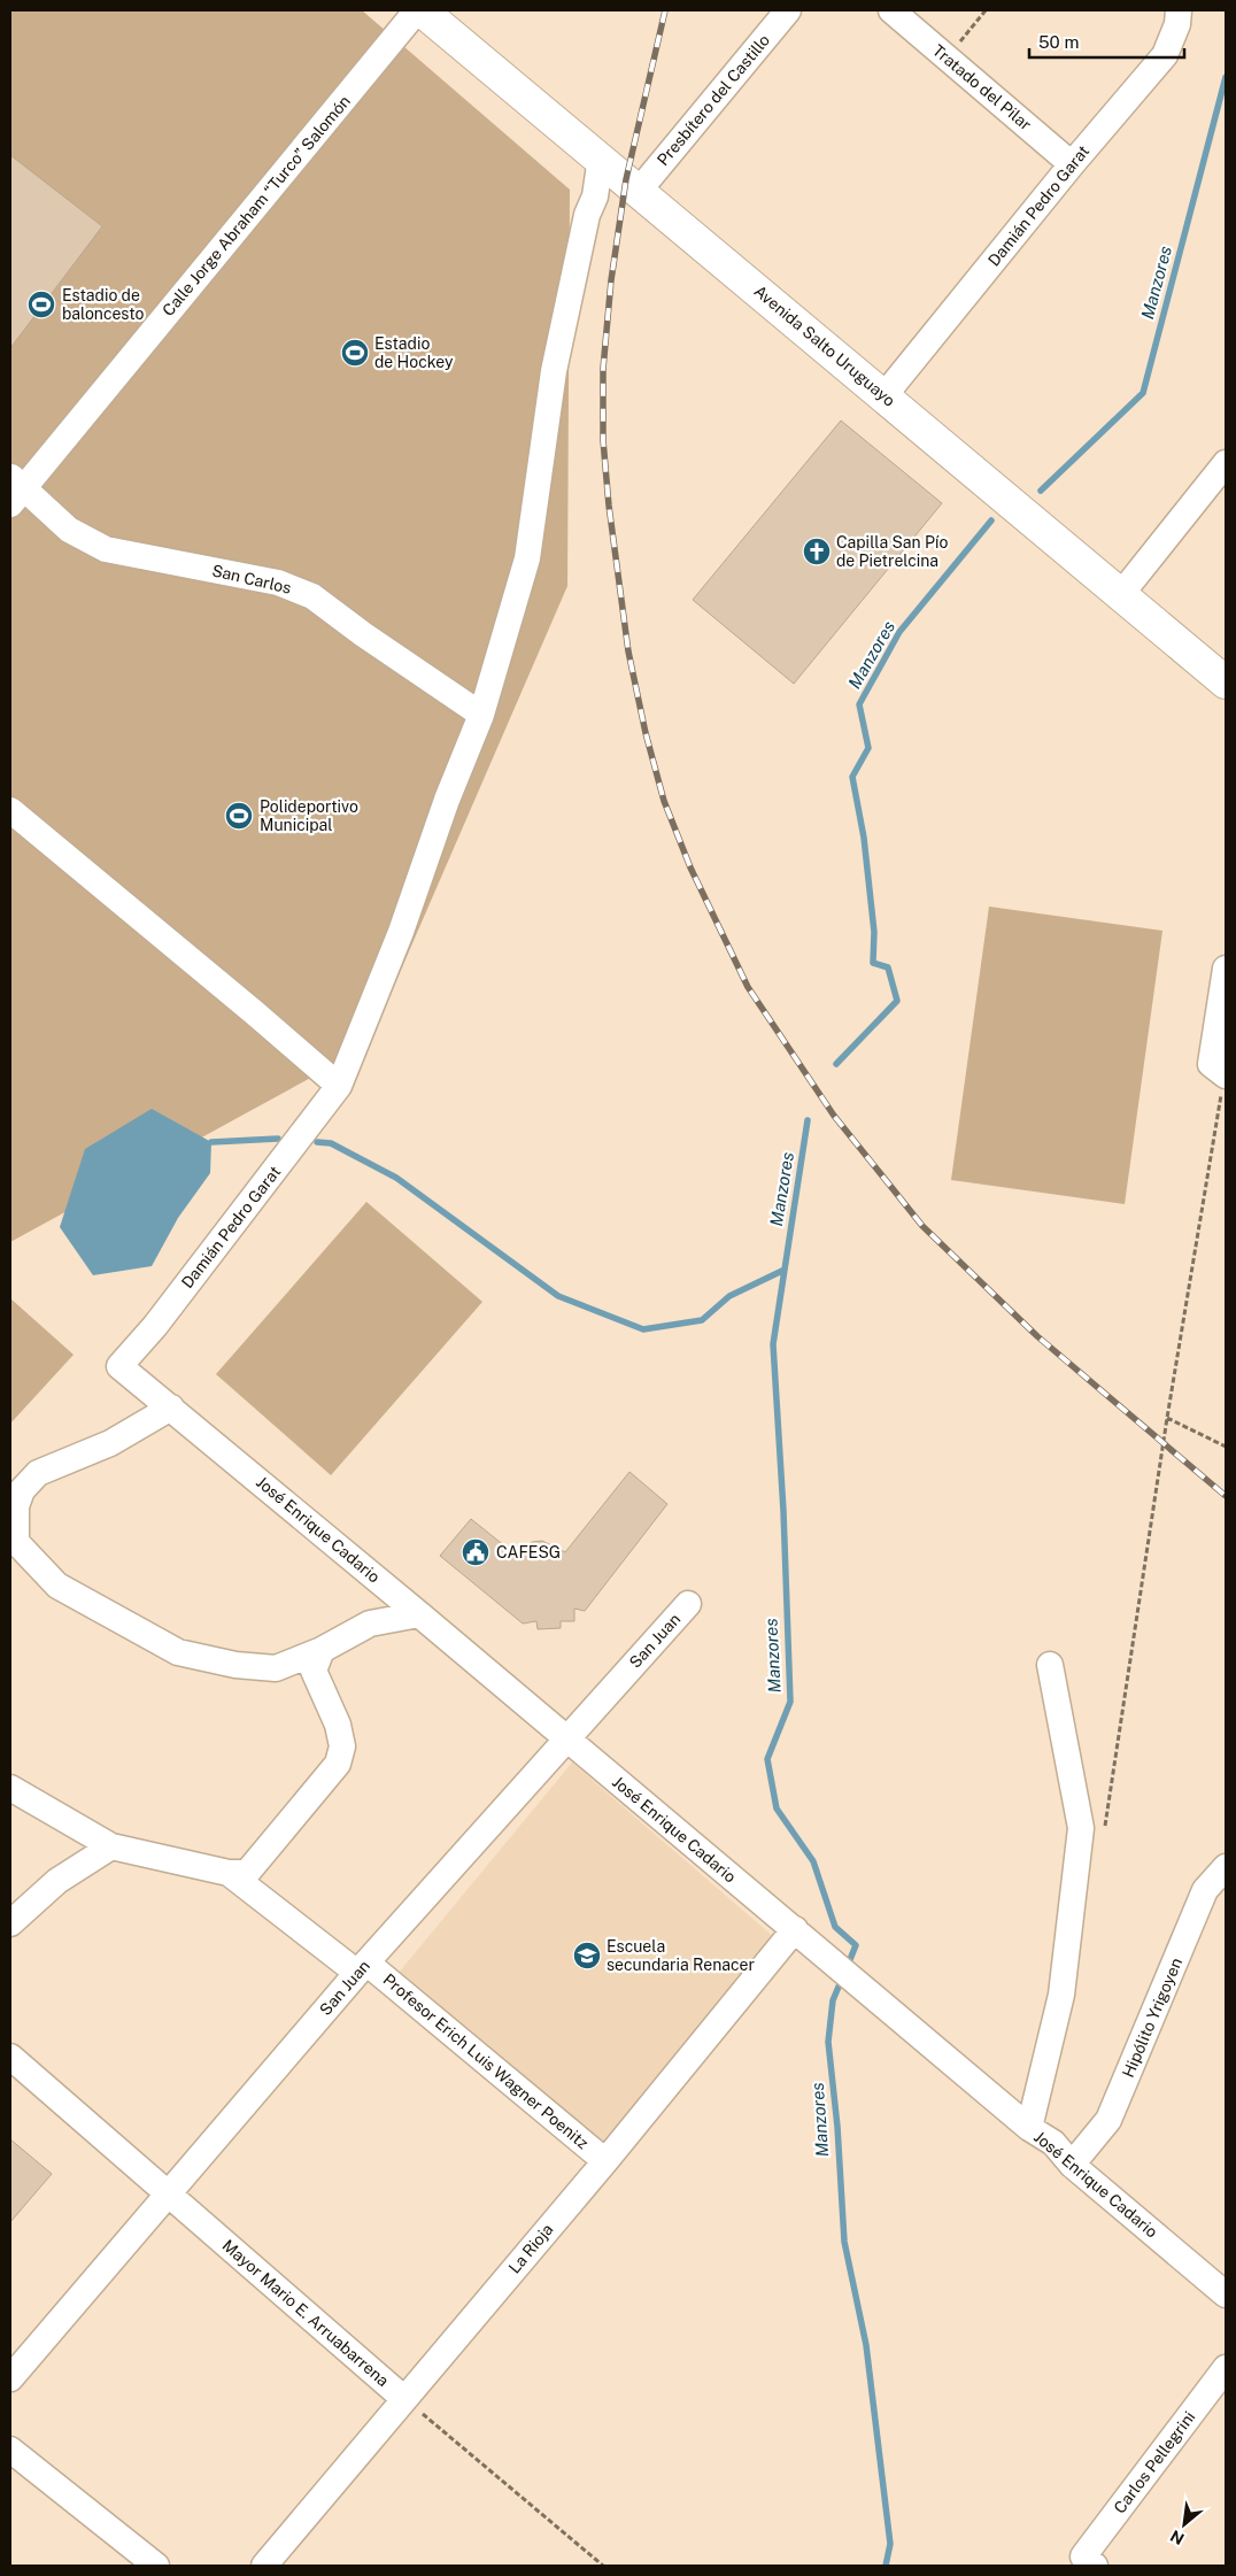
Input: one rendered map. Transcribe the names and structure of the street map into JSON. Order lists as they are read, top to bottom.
{
  "streets": {
    "main road": ["Avenida Salto Uruguayo"],
    "street": [
      "Tratado del Pilar",
      "Presbítero del Castillo",
      "Calle Jorge Abraham “Turco” Salomón",
      "Damián Pedro Garat",
      "San Carlos",
      "José Enrique Cadario",
      "San Juan",
      "Hipólito Yrigoyen",
      "Profesor Erich Luis Wagner Poenitz",
      "La Rioja",
      "Mayor Mario E. Arruabarrena",
      "Carlos Pellegrini"
    ]
  },
  "crossings": [
    ["Tratado del Pilar", "Damián Pedro Garat"],
    ["Presbítero del Castillo", "Avenida Salto Uruguayo"],
    ["Calle Jorge Abraham “Turco” Salomón", "San Carlos"],
    ["Damián Pedro Garat", "Avenida Salto Uruguayo"],
    ["Damián Pedro Garat", "San Carlos"],
    ["Damián Pedro Garat", "José Enrique Cadario"],
    ["José Enrique Cadario", "San Juan"],
    ["José Enrique Cadario", "Hipólito Yrigoyen"],
    ["José Enrique Cadario", "La Rioja"],
    ["San Juan", "Profesor Erich Luis Wagner Poenitz"],
    ["San Juan", "Mayor Mario E. Arruabarrena"],
    ["Profesor Erich Luis Wagner Poenitz", "La Rioja"],
    ["La Rioja", "Mayor Mario E. Arruabarrena"]
  ],
  "water": ["Manzores"],
  "places": {
    "sports": ["Estadio de baloncesto", "Estadio de Hockey", "Polideportivo Municipal"],
    "church": ["Capilla San Pío de Pietrelcina"],
    "public building": ["CAFESG"],
    "school or university": ["Escuela secundaria Renacer"]
  },
  "scale_bar": "50 m",
  "north": "bottom left"
}
